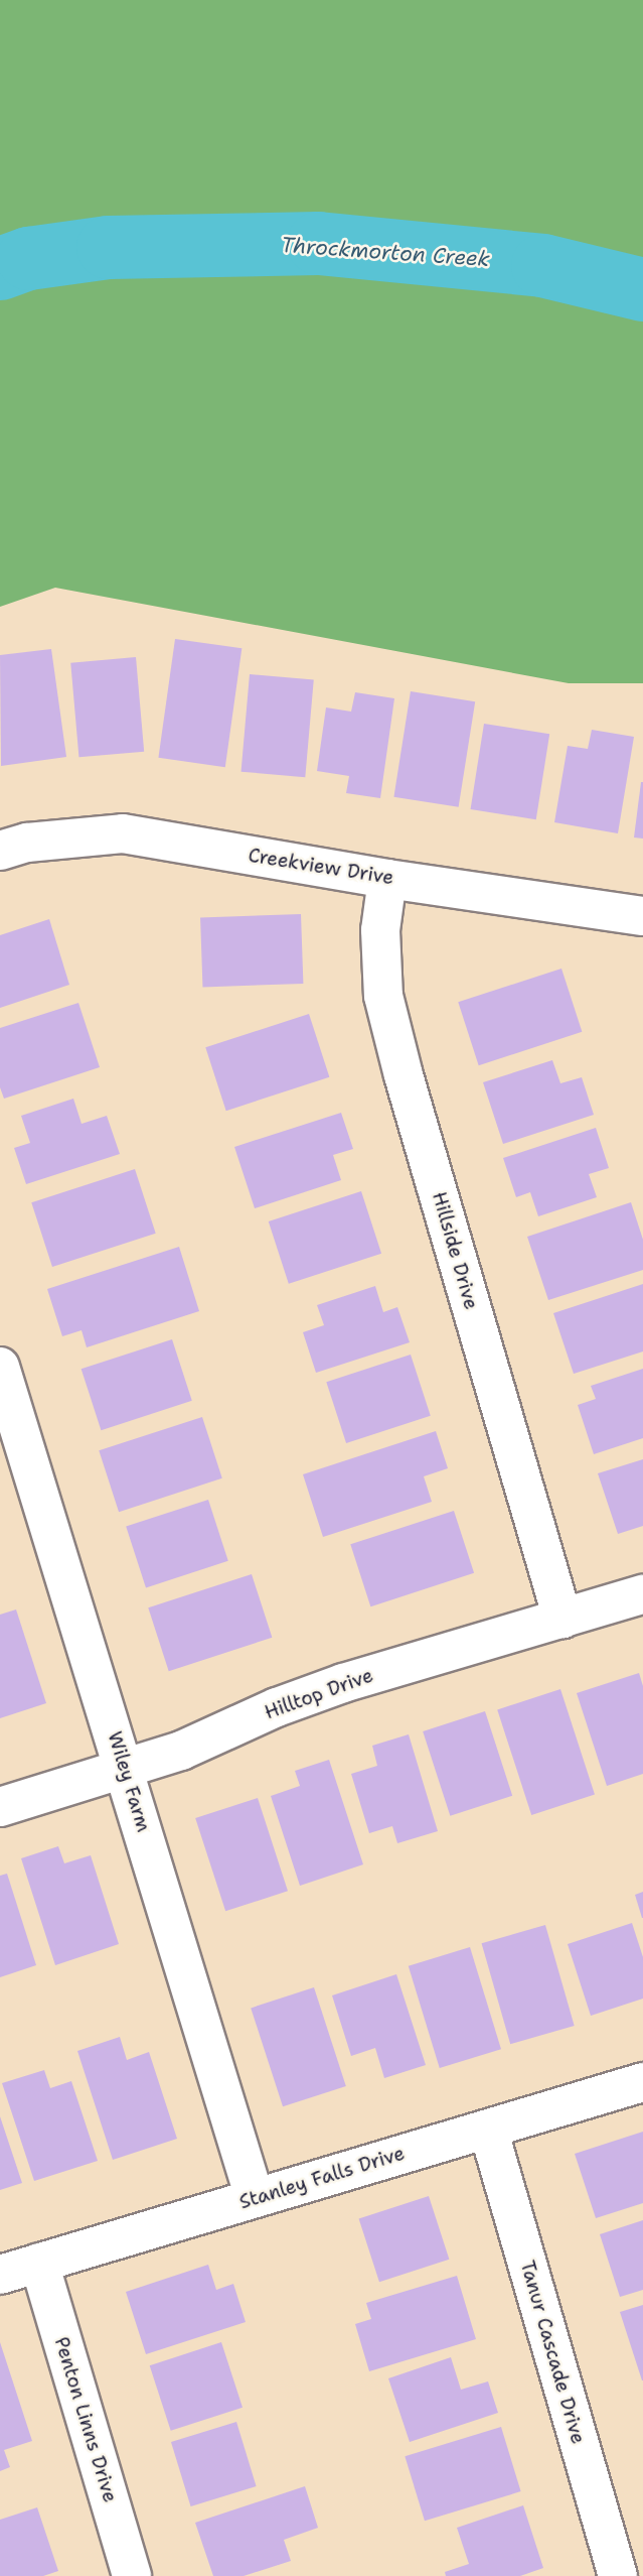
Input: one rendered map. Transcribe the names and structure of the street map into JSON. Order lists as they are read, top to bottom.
{
  "streets": {
    "street": [
      "Creekview Drive",
      "Hillside Drive",
      "Hilltop Drive",
      "Wiley Farm",
      "Stanley Falls Drive",
      "Tanur Cascade Drive",
      "Penton Linns Drive"
    ]
  },
  "crossings": [
    ["Creekview Drive", "Hillside Drive"],
    ["Hillside Drive", "Hilltop Drive"],
    ["Hilltop Drive", "Wiley Farm"],
    ["Wiley Farm", "Stanley Falls Drive"],
    ["Stanley Falls Drive", "Tanur Cascade Drive"],
    ["Stanley Falls Drive", "Penton Linns Drive"]
  ],
  "water": ["Throckmorton Creek"]
}
